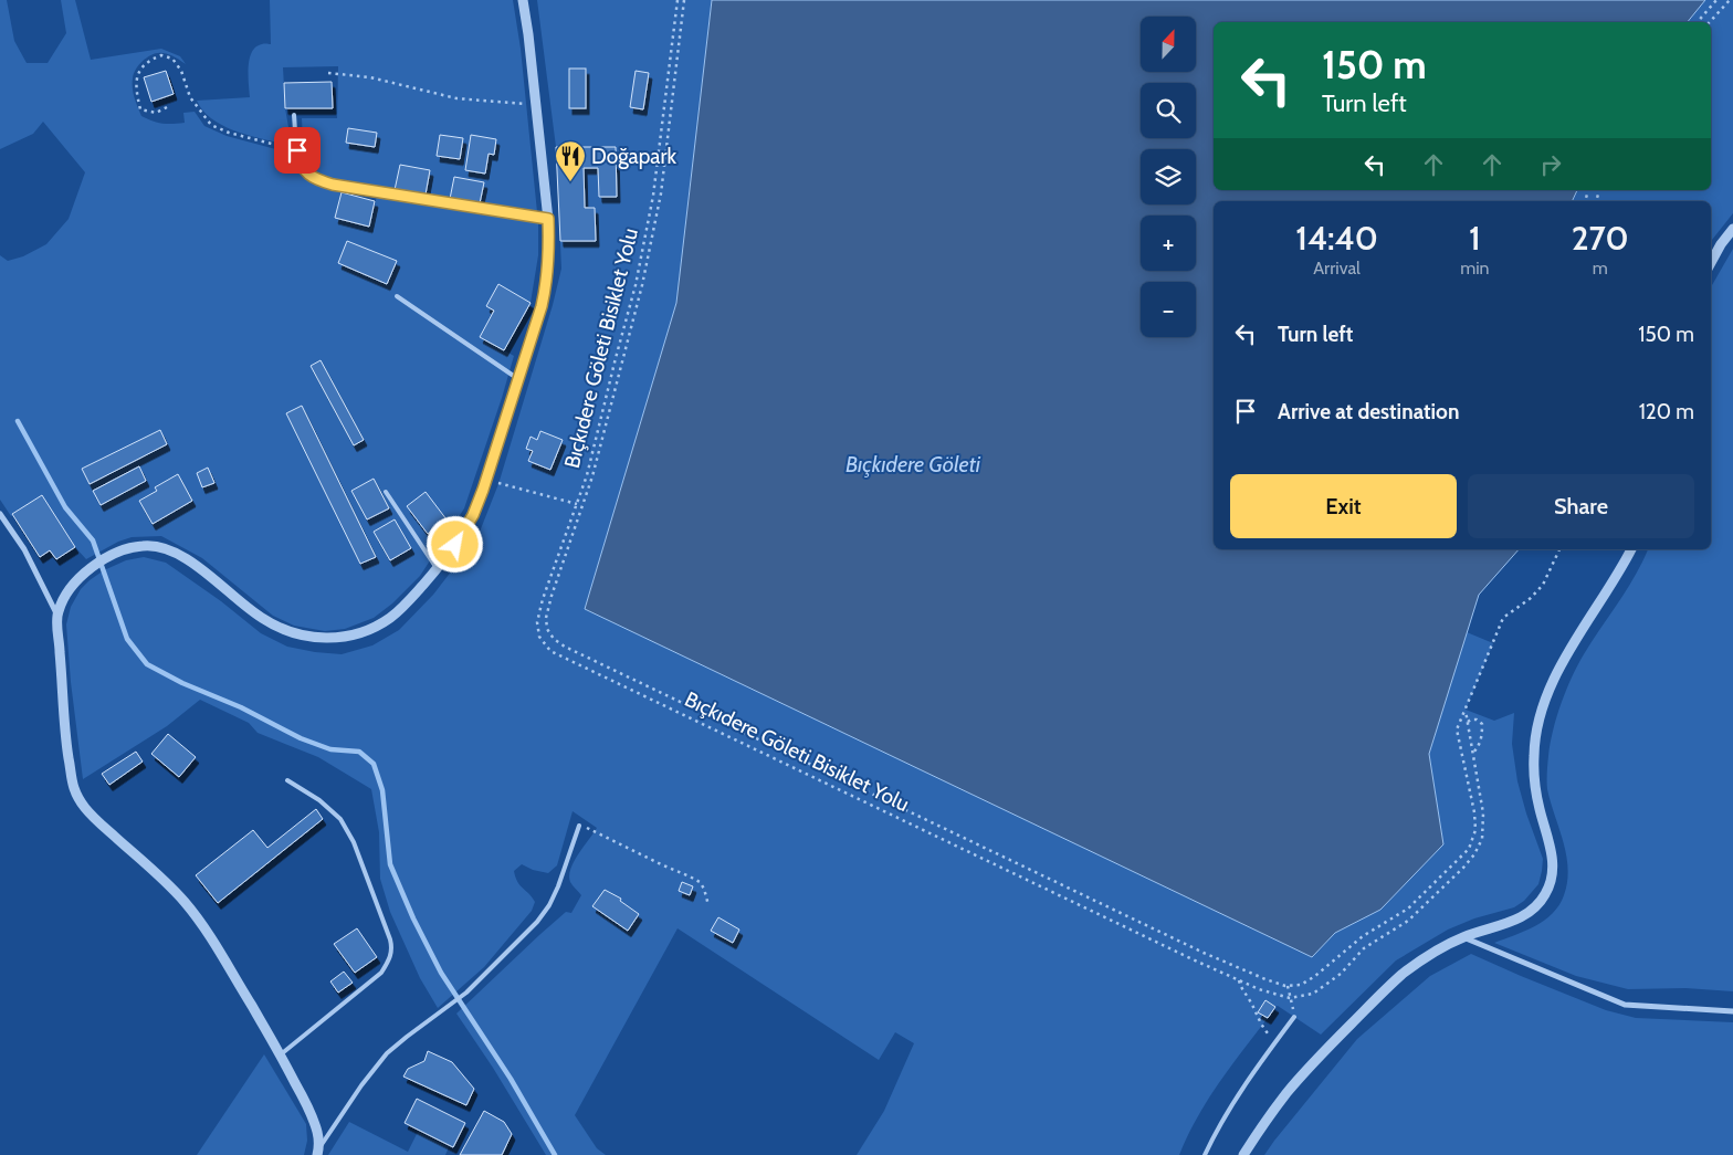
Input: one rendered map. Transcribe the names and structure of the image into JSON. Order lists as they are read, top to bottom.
{
  "streets": {
    "path": ["Bıçkıdere Göleti Bisiklet Yolu"]
  },
  "water": ["Bıçkıdere Göleti"],
  "places": {
    "restaurant": ["Doğapark"]
  },
  "north": "top",
  "page": {
    "map_buttons": ["+", "−"],
    "turn": ["150 m", "Turn left"],
    "eta": [
      "14:40",
      "Arrival",
      "1",
      "min",
      "270",
      "m"
    ],
    "list": [
      {
        "name": "Turn left",
        "value": "150 m"
      },
      {
        "name": "Arrive at destination",
        "value": "120 m"
      }
    ],
    "buttons": ["Exit", "Share"]
  }
}
